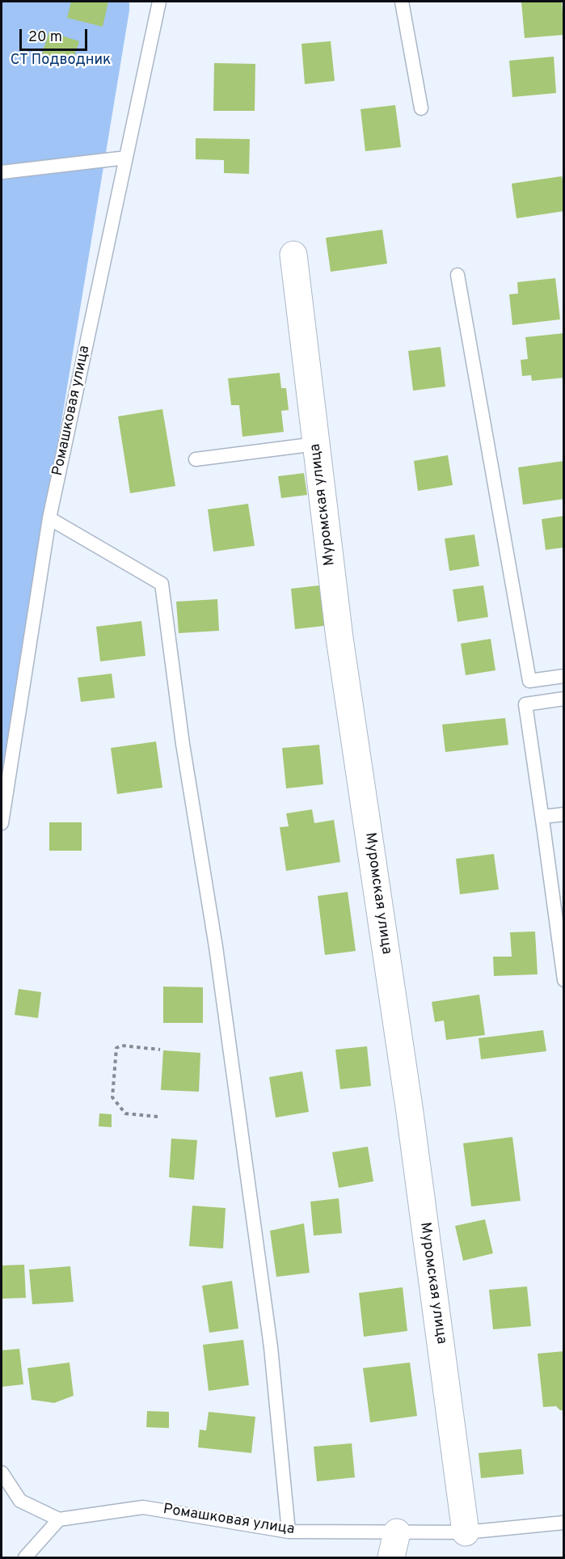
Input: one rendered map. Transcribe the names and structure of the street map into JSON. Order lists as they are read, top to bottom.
{
  "streets": {
    "street": ["Муромская улица"],
    "lane": ["Ромашковая улица"]
  },
  "crossings": [
    ["Ромашковая улица", "Муромская улица"]
  ],
  "parks": ["СТ Подводник"],
  "scale_bar": "20 m"
}
